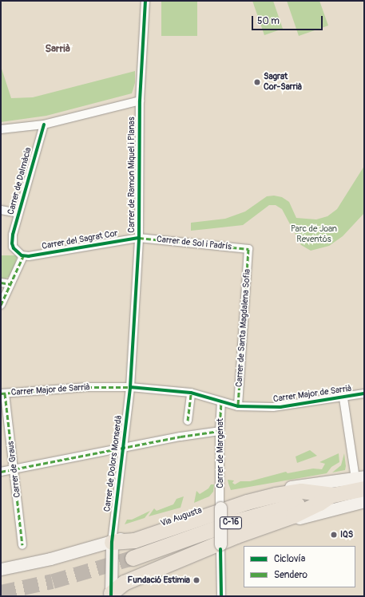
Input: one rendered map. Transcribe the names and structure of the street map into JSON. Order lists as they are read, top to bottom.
{
  "streets": {
    "highway": ["C-16"],
    "street": [
      "Carrer de Ramon Miquel i Planas",
      "Carrer de Dalmàcia",
      "Carrer del Sagrat Cor",
      "Carrer de Sol i Padrís",
      "Carrer de Santa Magdalena Sofia",
      "Carrer Major de Sarrià",
      "Carrer de Margenat",
      "Carrer de Dolors Monserdà",
      "Carrer de Graus",
      "Via Augusta"
    ]
  },
  "crossings": [
    ["Carrer de Ramon Miquel i Planas", "Carrer del Sagrat Cor"],
    ["Carrer de Ramon Miquel i Planas", "Carrer de Sol i Padrís"],
    ["Carrer de Ramon Miquel i Planas", "Carrer Major de Sarrià"],
    ["Carrer de Ramon Miquel i Planas", "Carrer de Dolors Monserdà"],
    ["Carrer de Dalmàcia", "Carrer del Sagrat Cor"],
    ["Carrer del Sagrat Cor", "Carrer de Sol i Padrís"],
    ["Carrer de Sol i Padrís", "Carrer de Santa Magdalena Sofia"],
    ["Carrer de Santa Magdalena Sofia", "Carrer Major de Sarrià"],
    ["Carrer Major de Sarrià", "Carrer de Margenat"],
    ["Carrer Major de Sarrià", "Carrer de Dolors Monserdà"],
    ["Carrer Major de Sarrià", "Carrer de Graus"],
    ["Carrer de Margenat", "Via Augusta"],
    ["Carrer de Dolors Monserdà", "Via Augusta"],
    ["Via Augusta", "C-16"]
  ],
  "districts": ["Sarrià"],
  "parks": ["Parc de Joan Reventós"],
  "places": ["Sagrat Cor-Sarrià", "IQS", "Fundació Estimia"],
  "legend": ["Ciclovía", "Sendero"],
  "scale_bar": "50 m"
}
